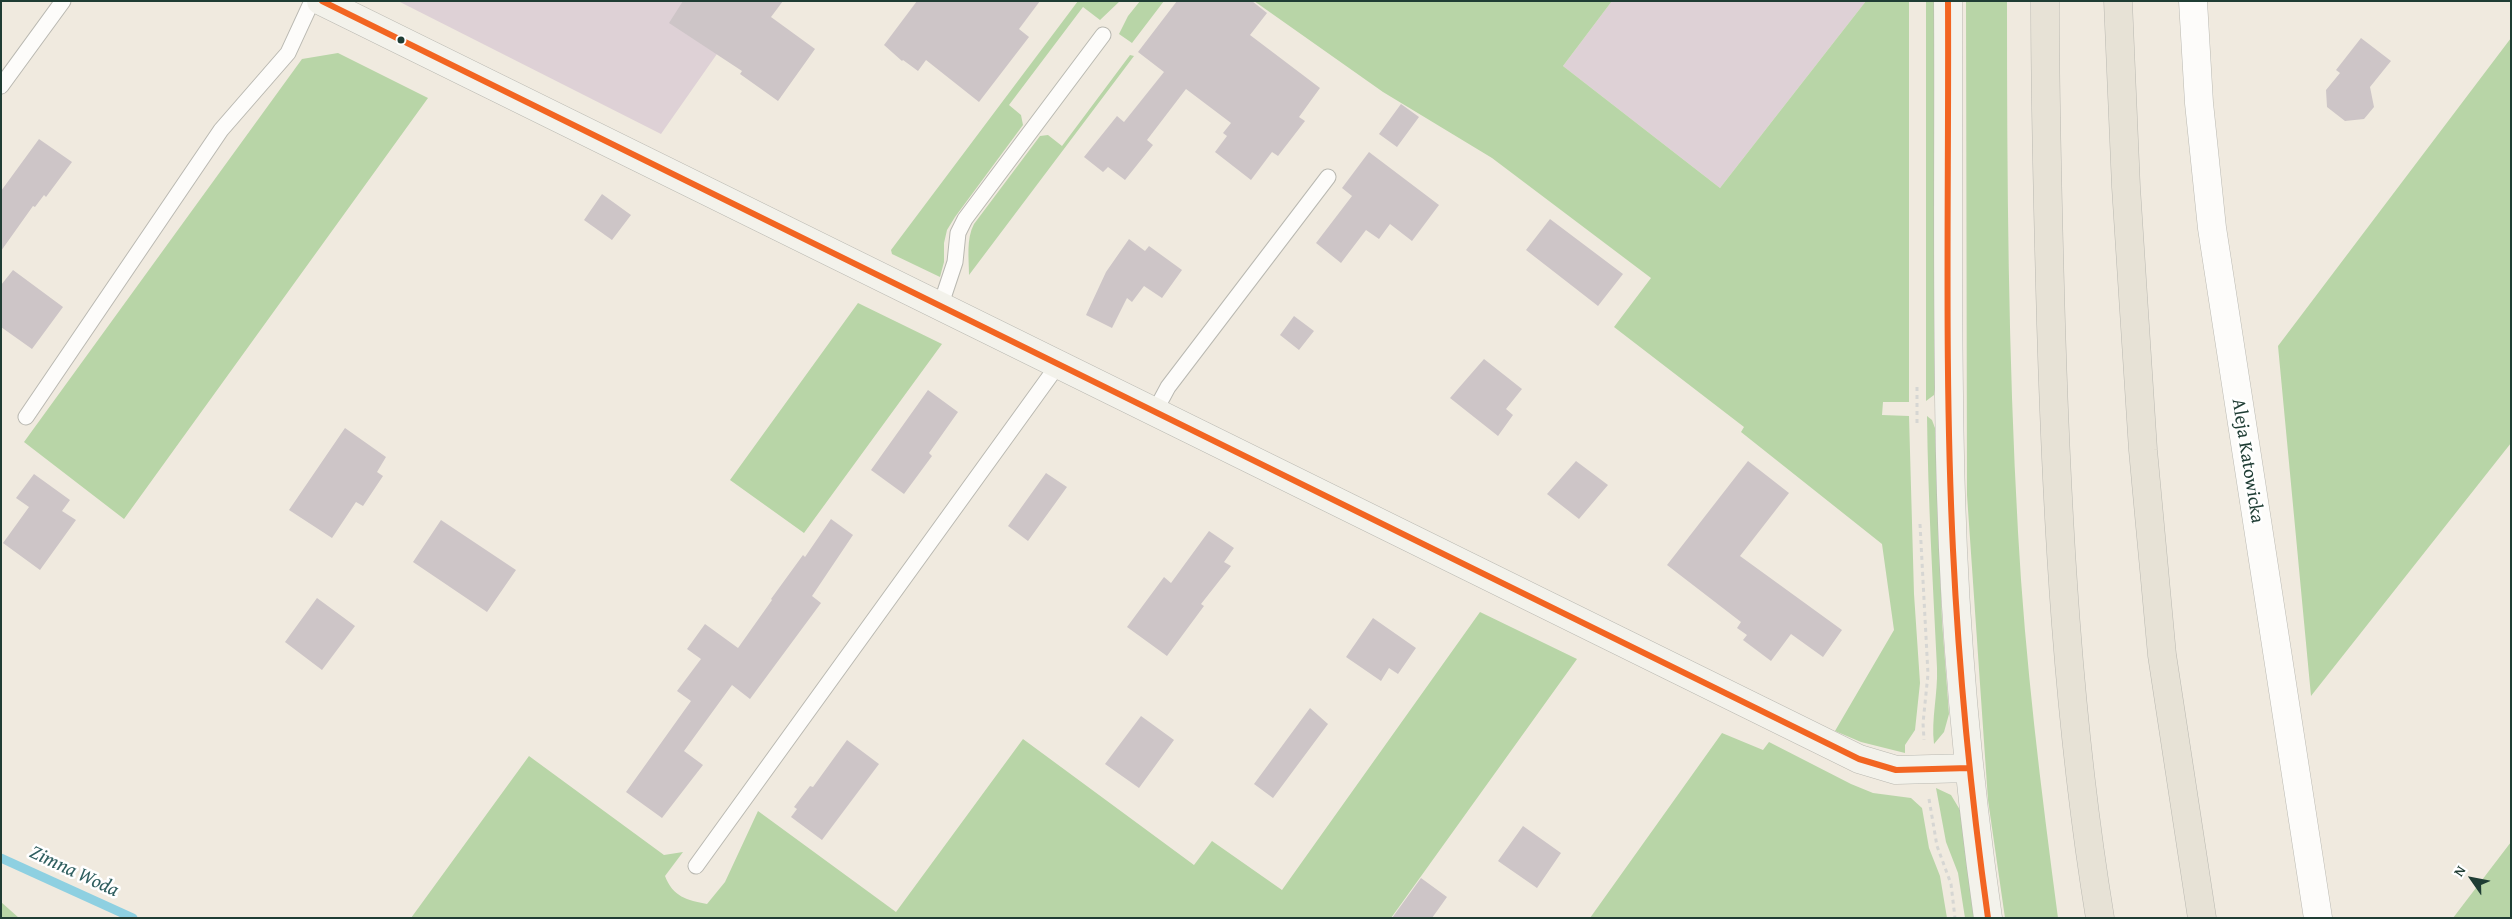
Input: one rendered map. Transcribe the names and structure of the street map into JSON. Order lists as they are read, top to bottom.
{
  "streets": {
    "street": ["Aleja Katowicka"]
  },
  "water": ["Zimna Woda"],
  "north": "top left"
}
